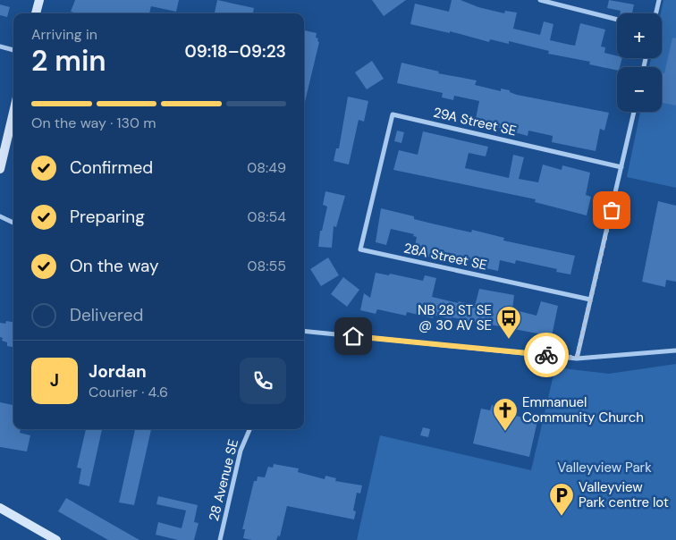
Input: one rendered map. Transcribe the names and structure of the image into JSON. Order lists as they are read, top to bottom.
{
  "streets": {
    "street": ["29A Street SE", "28A Street SE", "28 Avenue SE"]
  },
  "crossings": [
    ["29A Street SE", "28A Street SE"]
  ],
  "parks": ["Valleyview Park"],
  "places": {
    "bus stop": ["NB 28 ST SE @ 30 AV SE"],
    "church": ["Emmanuel Community Church"],
    "parking": ["Valleyview Park centre lot"]
  },
  "page": {
    "map_buttons": ["+", "−"],
    "heading": ["2 min", "Arriving in", "09:18–09:23"],
    "panel": ["Jordan", "Courier · 4.6"],
    "bar": "On the way · 130 m",
    "list": [
      ["Confirmed", "08:49"],
      ["Preparing", "08:54"],
      ["On the way", "08:55"],
      "Delivered"
    ],
    "round": "J"
  }
}
